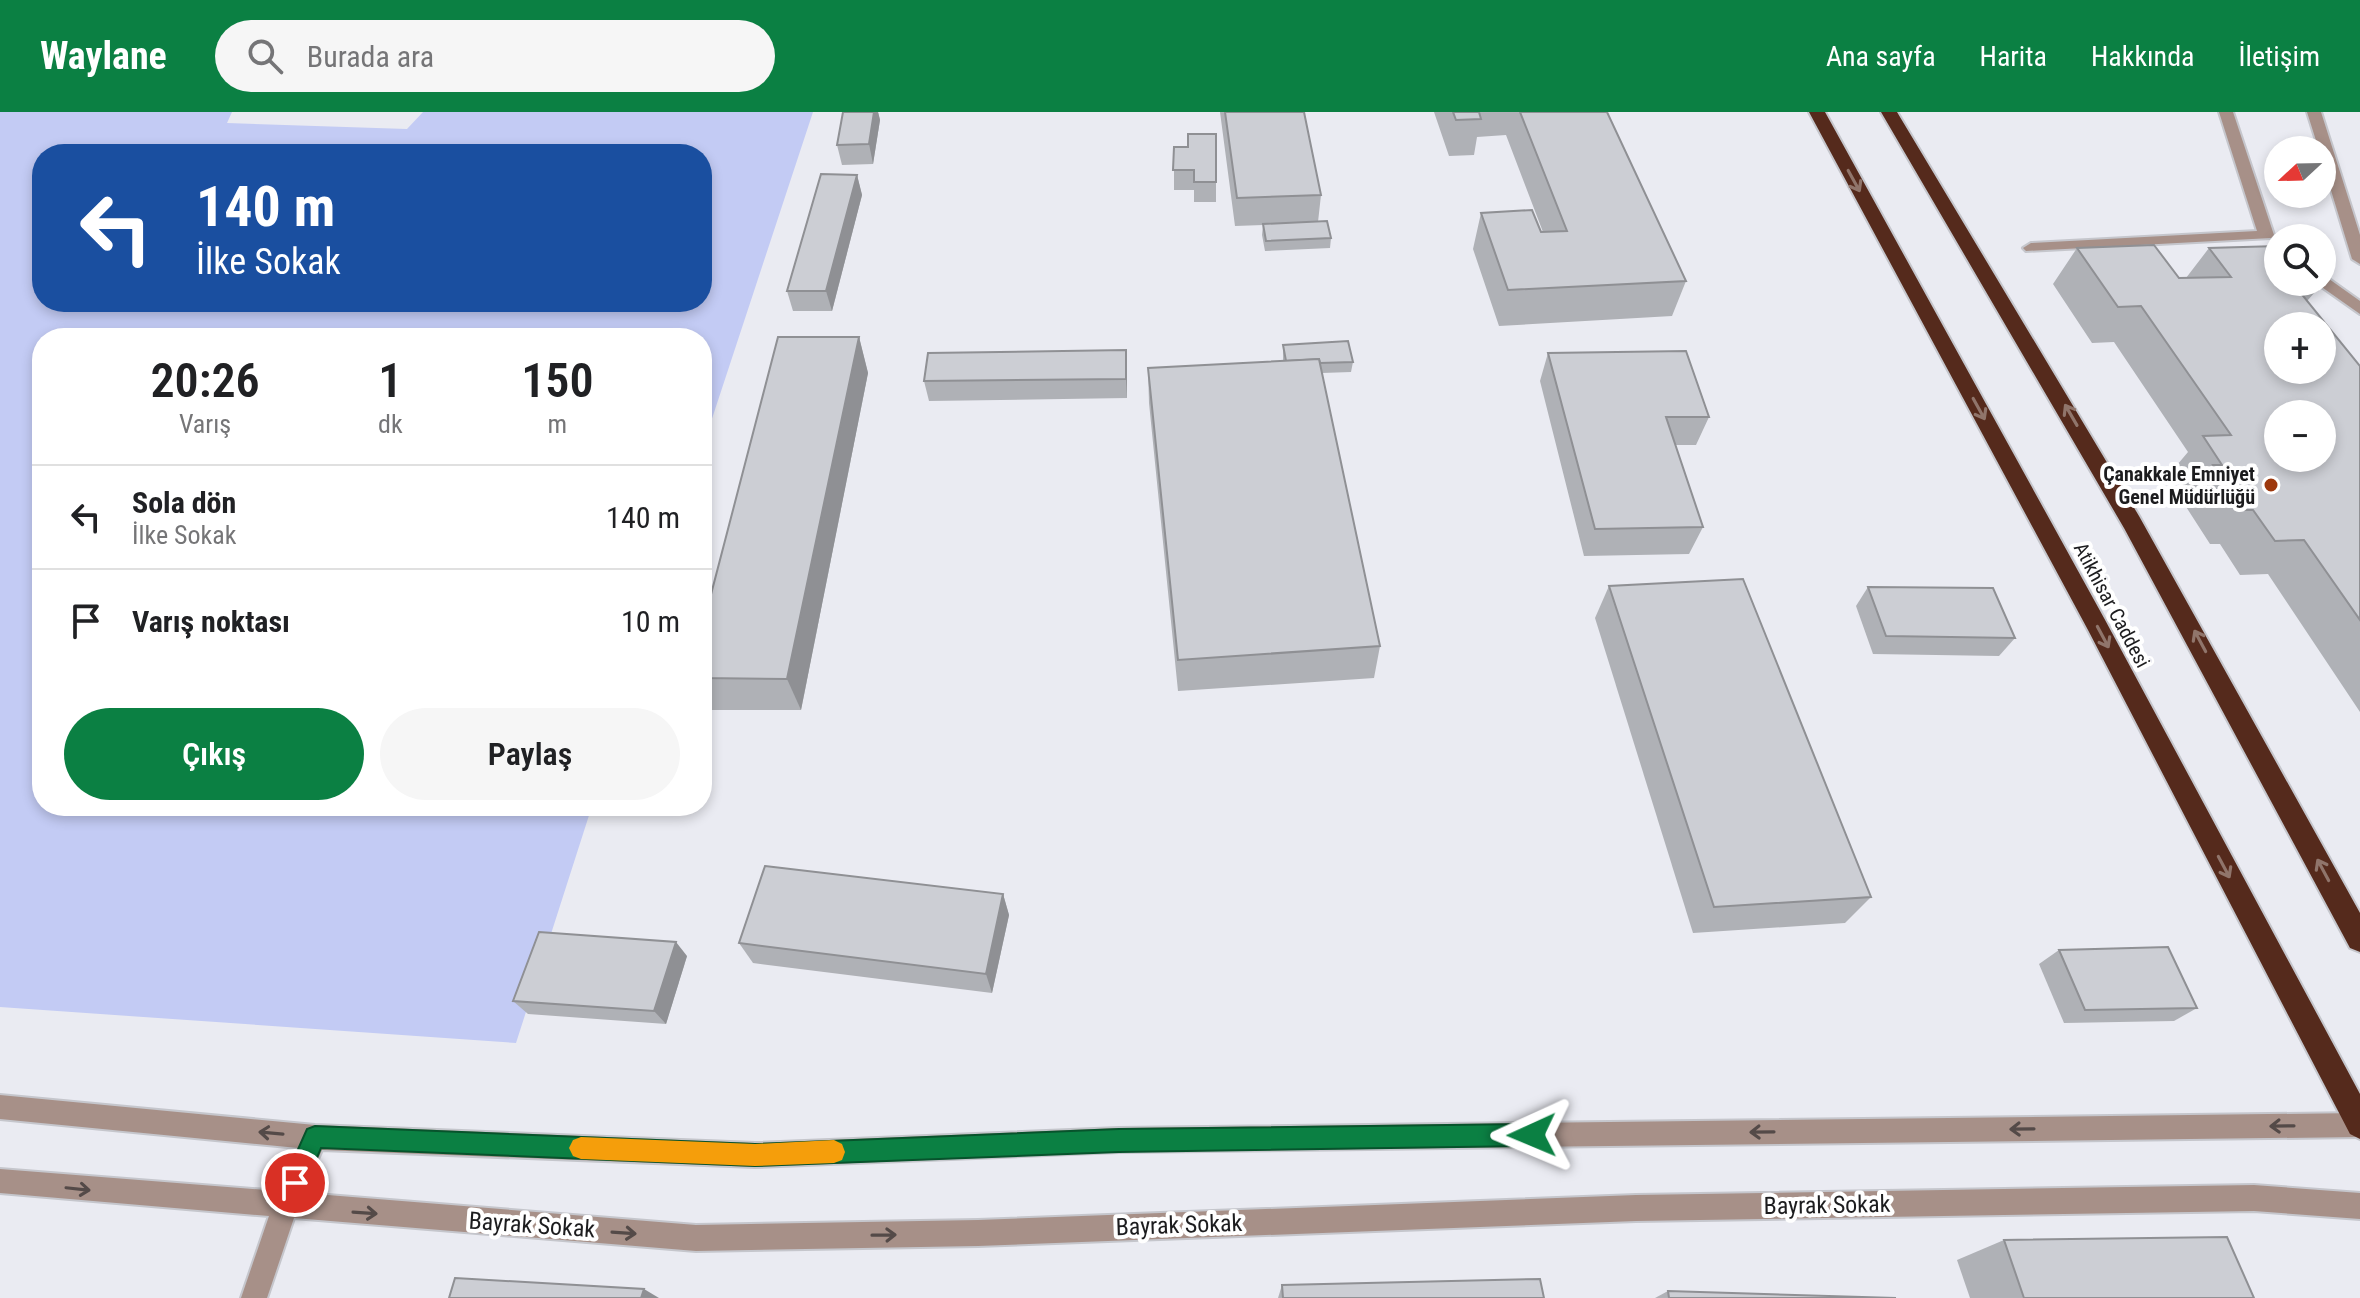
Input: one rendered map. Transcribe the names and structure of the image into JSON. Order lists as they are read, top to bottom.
{
  "streets": {
    "highway": ["Atikhisar Caddesi"],
    "street": ["Bayrak Sokak"]
  },
  "places": ["Çanakkale Emniyet Genel Müdürlüğü"],
  "north": "left",
  "page": {
    "header": "Waylane",
    "search": "Burada ara",
    "nav": [
      "Ana sayfa",
      "Harita",
      "Hakkında",
      "İletişim"
    ],
    "map_buttons": ["+", "−"],
    "turn": ["140 m", "İlke Sokak"],
    "eta": [
      "20:26",
      "Varış",
      "1",
      "dk",
      "150",
      "m"
    ],
    "list": [
      {
        "name": "Sola dön",
        "note": "İlke Sokak",
        "value": "140 m"
      },
      {
        "name": "Varış noktası",
        "value": "10 m"
      }
    ],
    "buttons": ["Çıkış", "Paylaş"]
  }
}
